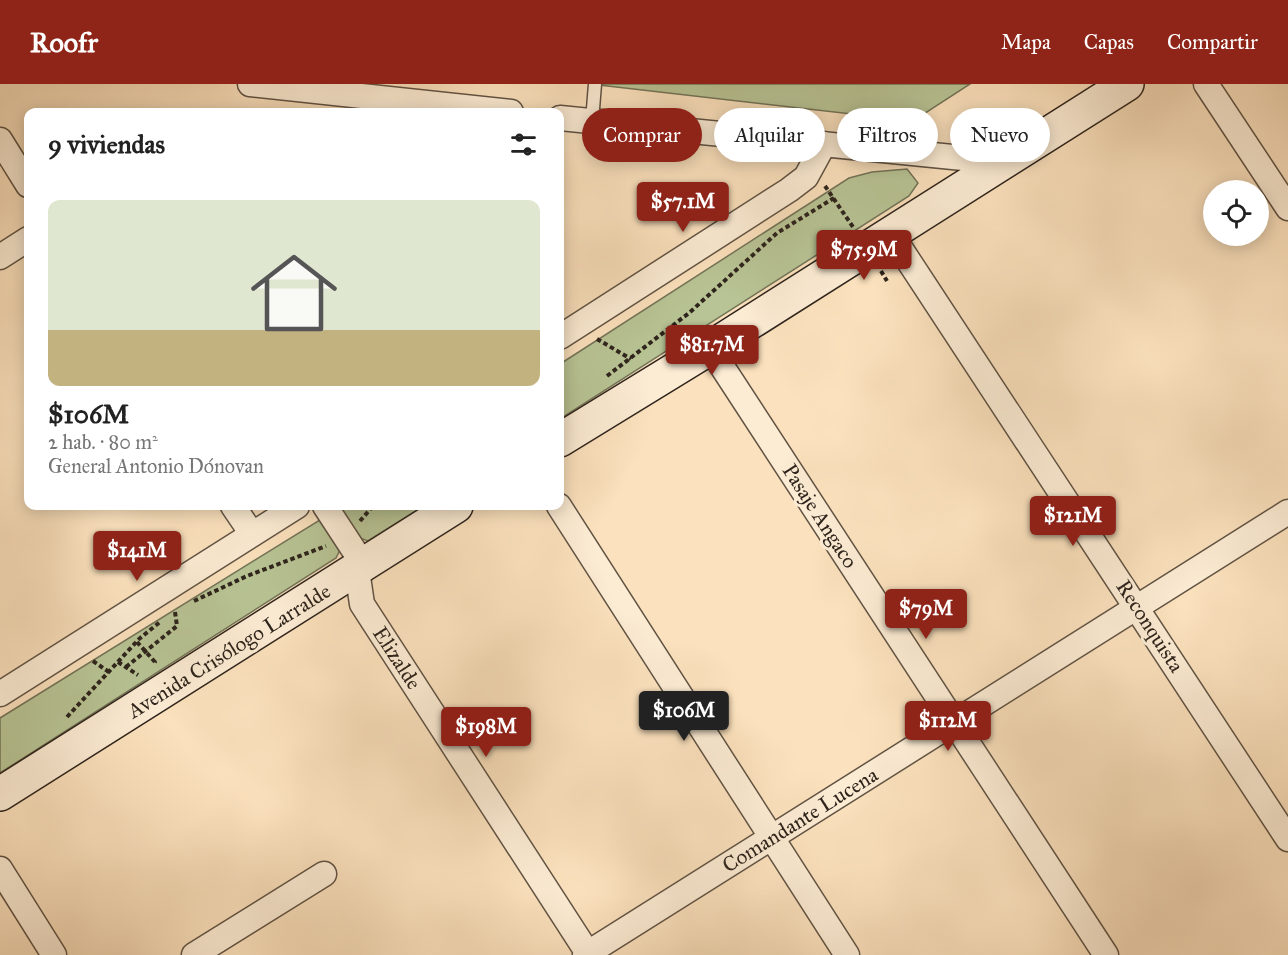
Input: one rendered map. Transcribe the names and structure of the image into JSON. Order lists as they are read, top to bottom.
{
  "streets": {
    "main road": ["Avenida Crisólogo Larralde"],
    "street": [
      "Pasaje Angaco",
      "Reconquista",
      "Elizalde",
      "Comandante Lucena"
    ]
  },
  "crossings": [
    ["Pasaje Angaco", "Comandante Lucena"],
    ["Reconquista", "Comandante Lucena"],
    ["Avenida Crisólogo Larralde", "Elizalde"],
    ["Elizalde", "Comandante Lucena"]
  ],
  "page": {
    "header": "Roofr",
    "nav": ["Mapa", "Capas", "Compartir"],
    "chip": [
      "Comprar",
      "Alquilar",
      "Filtros",
      "Nuevo"
    ],
    "heading": "9 viviendas",
    "list": [
      {
        "name": "$106M",
        "note": "2 hab. · 80 m² · General Antonio Dónovan"
      }
    ],
    "price": [
      "$57.1M",
      "$75.9M",
      "$81.7M",
      "$121M",
      "$141M",
      "$79M",
      "$106M",
      "$112M",
      "$198M"
    ]
  }
}
